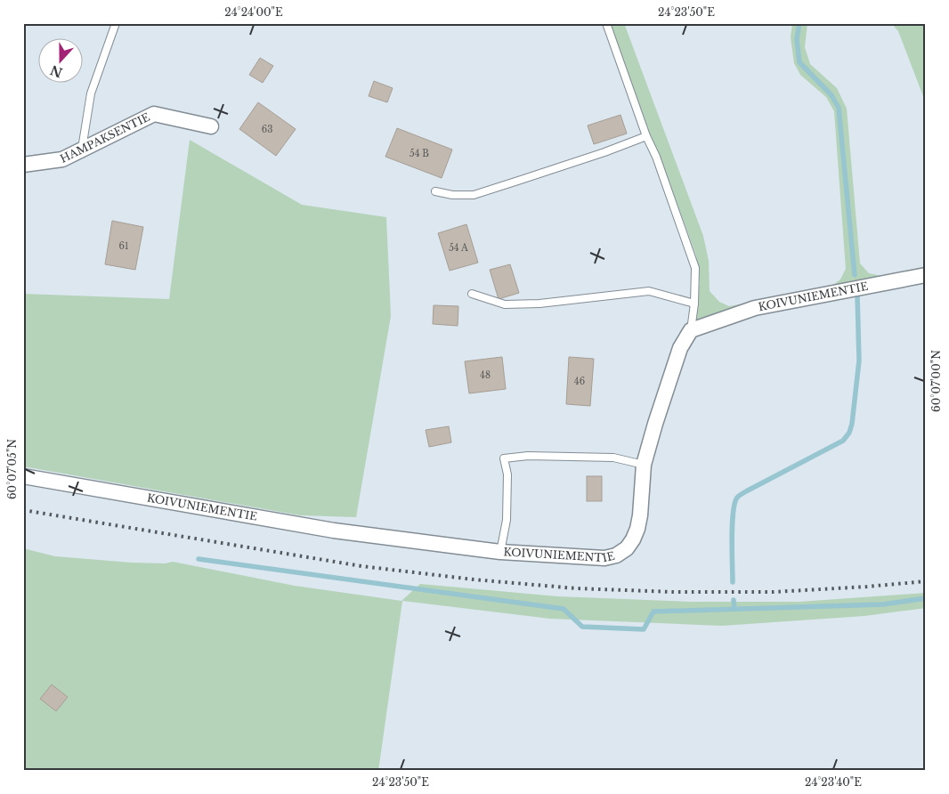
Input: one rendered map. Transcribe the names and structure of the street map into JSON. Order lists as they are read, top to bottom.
{
  "streets": {
    "street": ["HAMPAKSENTIE", "KOIVUNIEMENTIE"]
  },
  "house_numbers": [
    "63",
    "54 B",
    "61",
    "54 A",
    "48",
    "46"
  ],
  "north": "bottom",
  "coordinates": [
    "24°24'00\"E",
    "24°23'50\"E",
    "60°07'00\"N",
    "60°07'05\"N",
    "24°23'40\"E"
  ]
}
